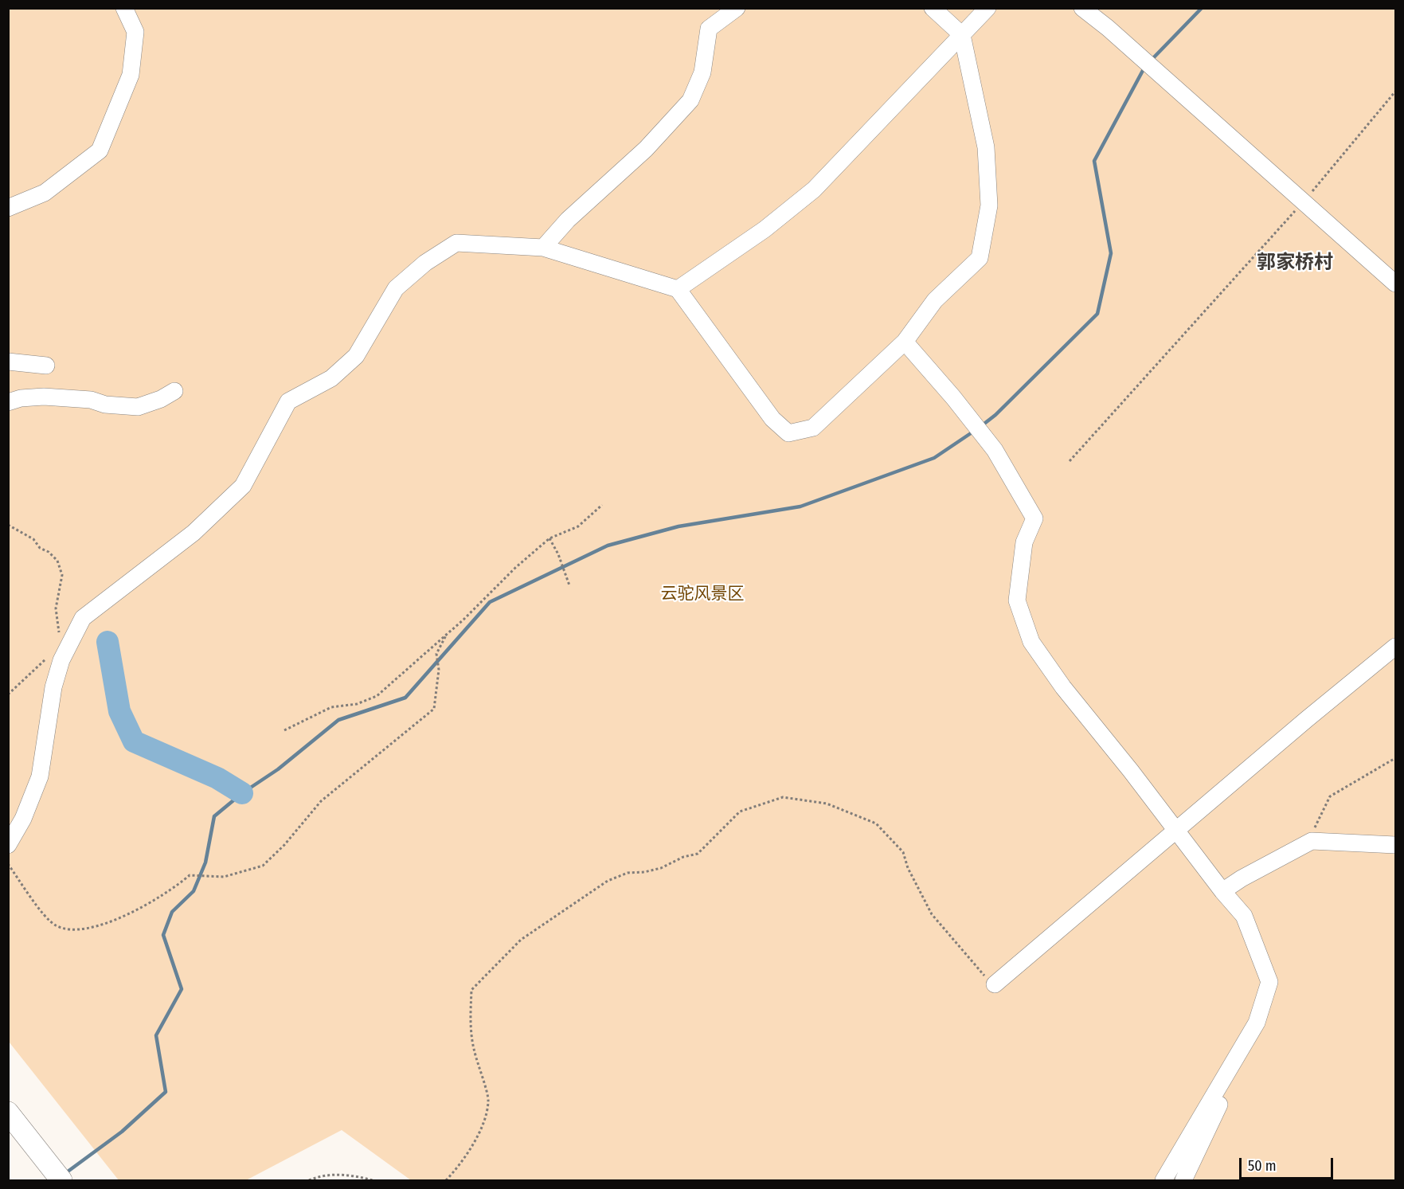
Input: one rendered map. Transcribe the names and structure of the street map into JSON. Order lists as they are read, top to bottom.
{
  "districts": ["郭家桥村"],
  "parks": ["云驼风景区"],
  "scale_bar": "50 m"
}
